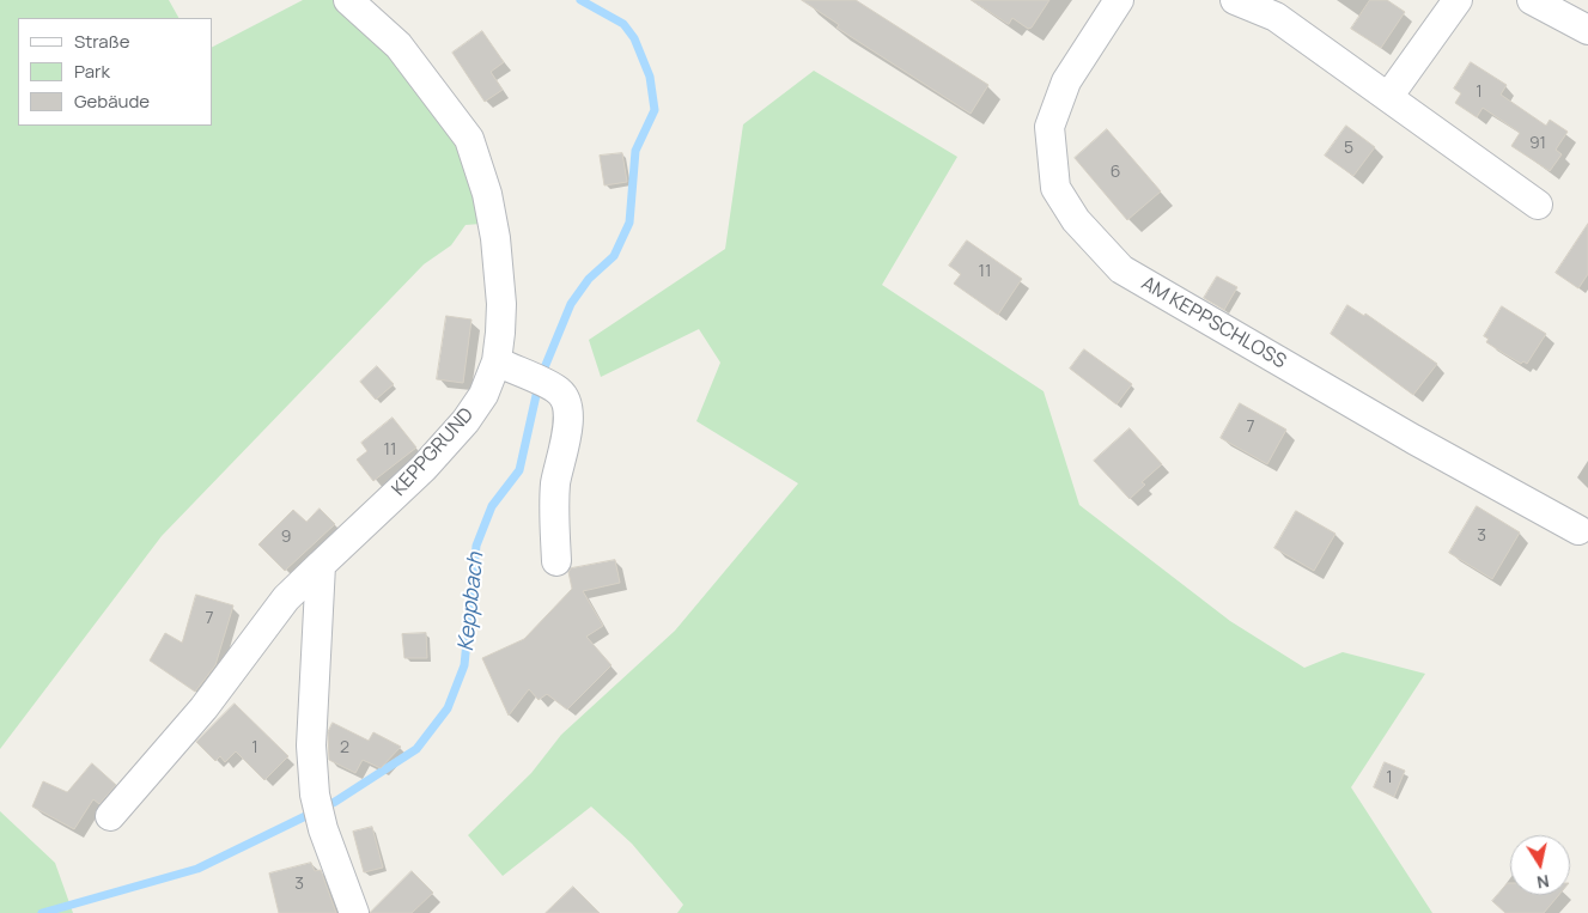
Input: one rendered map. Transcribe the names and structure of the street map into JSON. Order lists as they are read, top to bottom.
{
  "streets": {
    "street": ["AM KEPPSCHLOSS", "KEPPGRUND"]
  },
  "water": ["Keppbach"],
  "house_numbers": [
    "1",
    "91",
    "5",
    "6",
    "11",
    "7",
    "11",
    "3",
    "9",
    "7",
    "1",
    "2",
    "1",
    "3"
  ],
  "legend": ["Straße", "Park", "Gebäude"],
  "north": "bottom"
}
